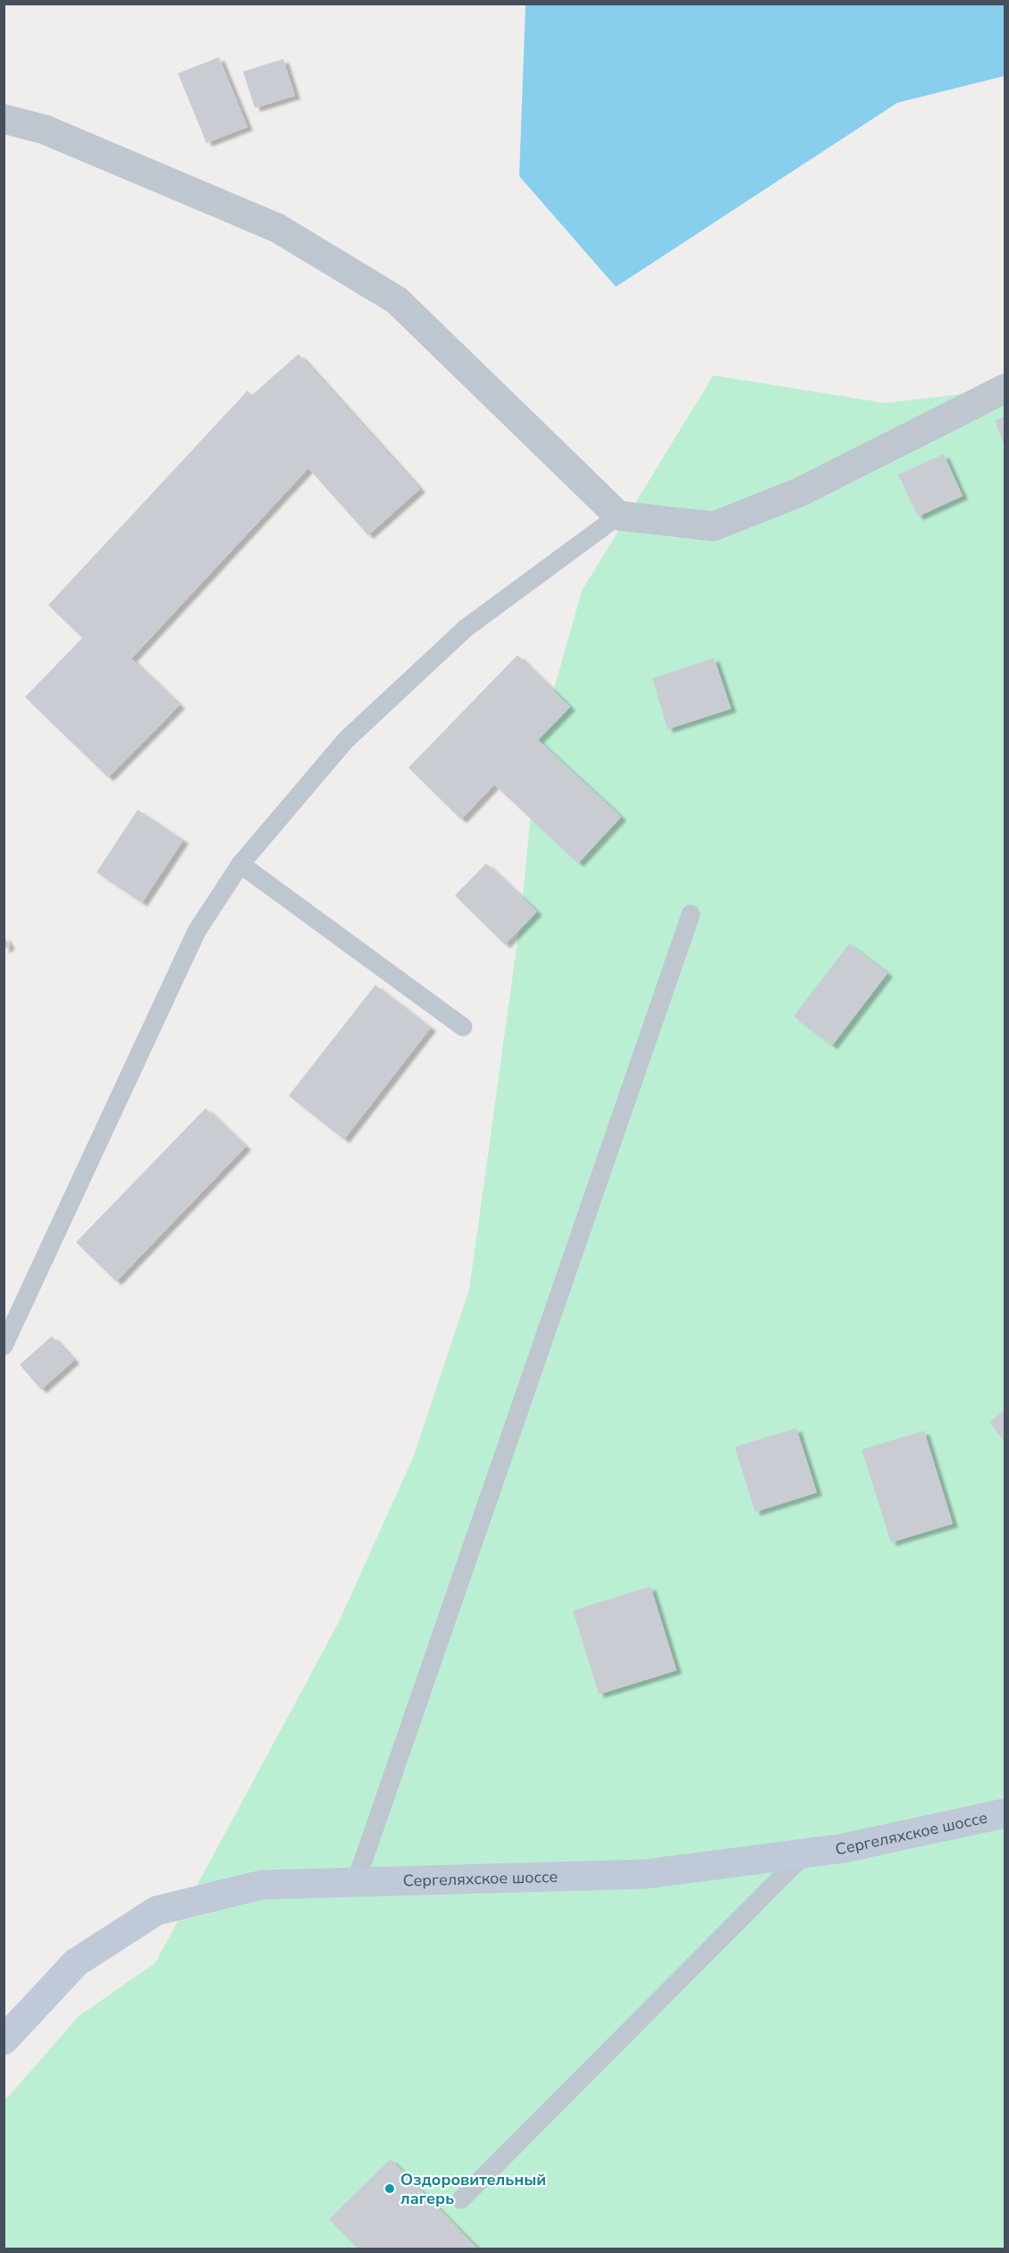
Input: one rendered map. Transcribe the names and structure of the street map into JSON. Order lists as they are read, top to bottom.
{
  "streets": {
    "main road": ["Сергеляхское шоссе"]
  },
  "places": ["Оздоровительный лагерь"]
}
